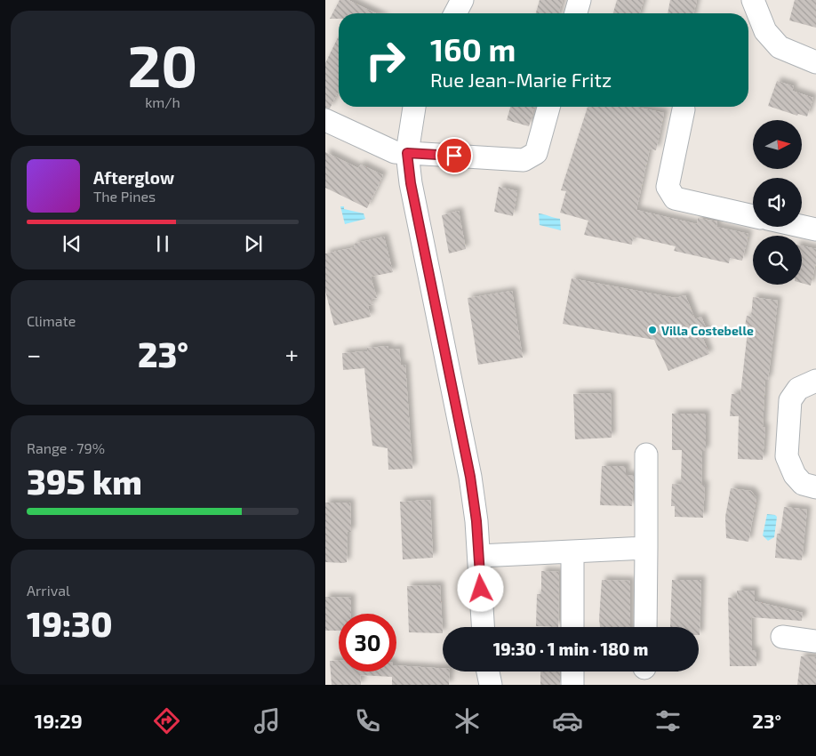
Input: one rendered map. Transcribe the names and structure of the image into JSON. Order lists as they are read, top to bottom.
{
  "places": ["Villa Costebelle"],
  "north": "right",
  "page": {
    "tile": [
      ["20", "km/h"],
      "Climate",
      ["Range · 79%", "395 km"],
      ["Arrival", "19:30"]
    ],
    "turn": ["160 m", "Rue Jean-Marie Fritz"],
    "song": ["Afterglow", "The Pines"],
    "heat": ["−", "23°", "+"],
    "limit": "30",
    "trip": "19:30 · 1 min · 180 m",
    "tabs": ["19:29", "23°"]
  }
}
